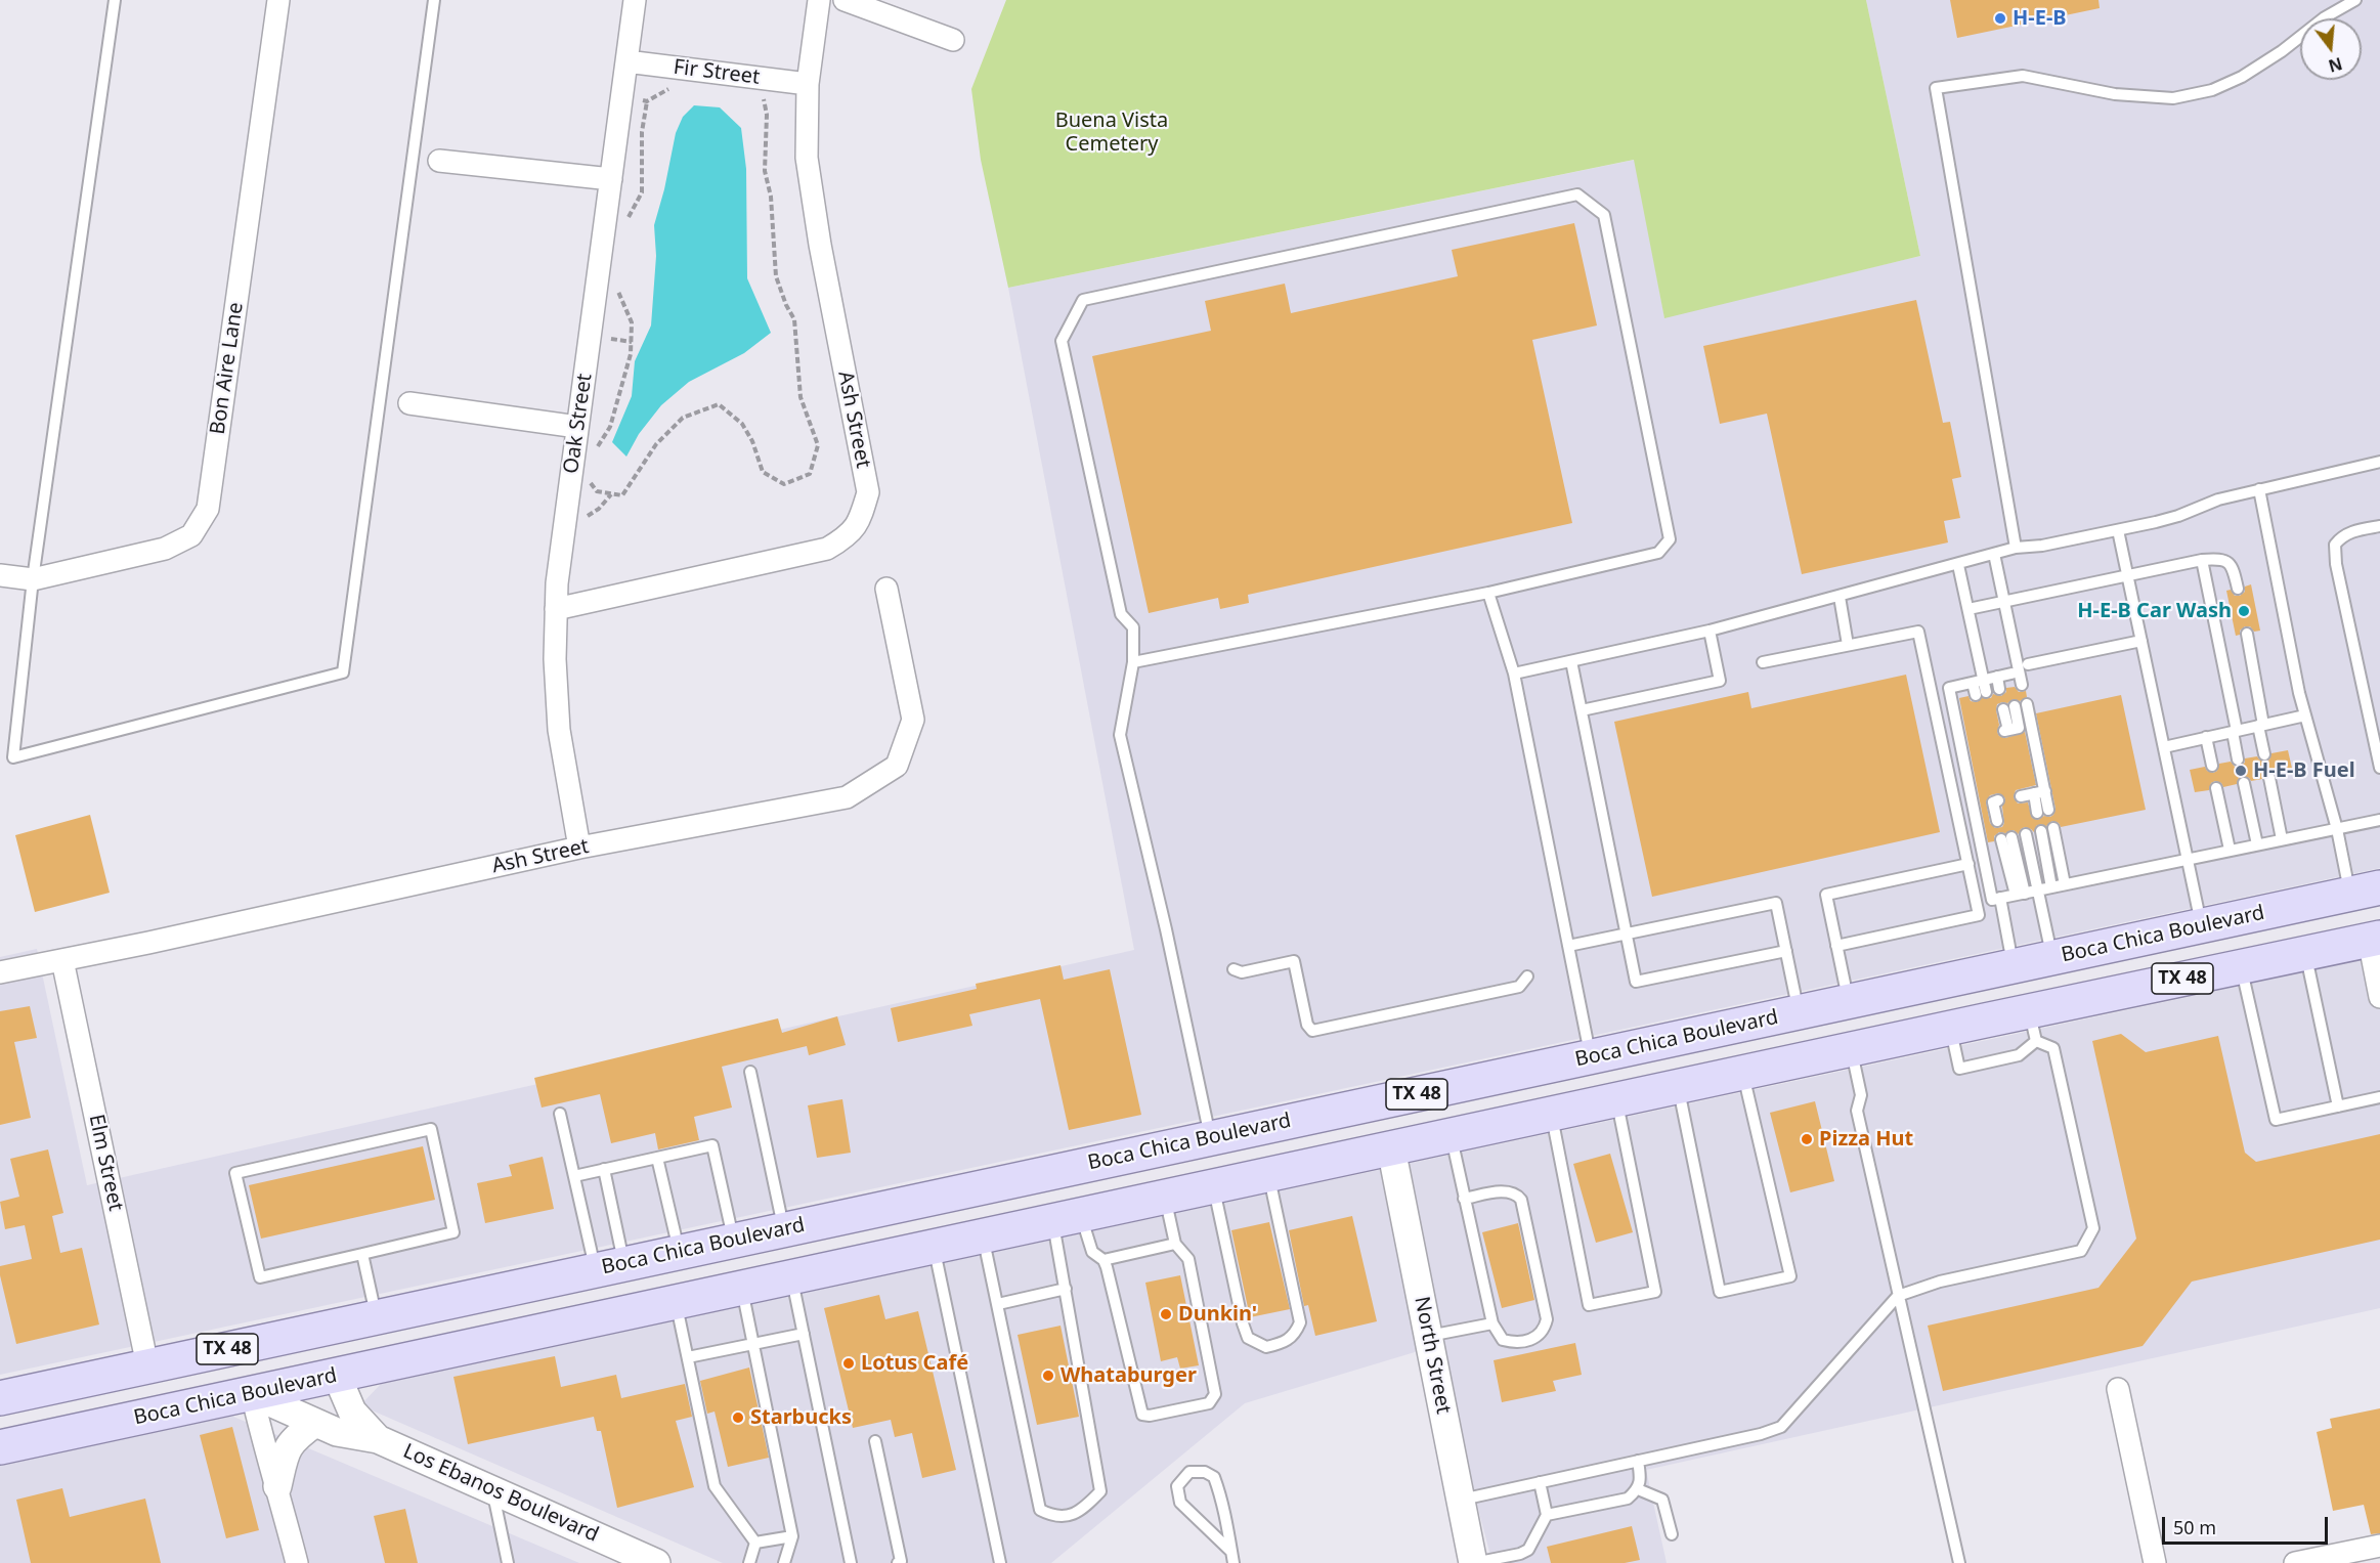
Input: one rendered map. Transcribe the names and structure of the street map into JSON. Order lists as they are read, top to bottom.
{
  "streets": {
    "main road": ["Boca Chica Boulevard", "TX 48"],
    "street": [
      "Fir Street",
      "Bon Aire Lane",
      "Ash Street",
      "Oak Street",
      "Elm Street",
      "North Street",
      "Los Ebanos Boulevard"
    ]
  },
  "crossings": [
    ["Fir Street", "Ash Street"],
    ["Fir Street", "Oak Street"],
    ["Ash Street", "Oak Street"],
    ["Ash Street", "Elm Street"],
    ["Boca Chica Boulevard", "Elm Street"],
    ["Boca Chica Boulevard", "North Street"],
    ["Boca Chica Boulevard", "Los Ebanos Boulevard"]
  ],
  "parks": ["Buena Vista Cemetery"],
  "places": [
    "H-E-B",
    "H-E-B Car Wash",
    "H-E-B Fuel",
    "Pizza Hut",
    "Dunkin'",
    "Lotus Café",
    "Whataburger",
    "Starbucks"
  ],
  "scale_bar": "50 m",
  "north": "bottom"
}
